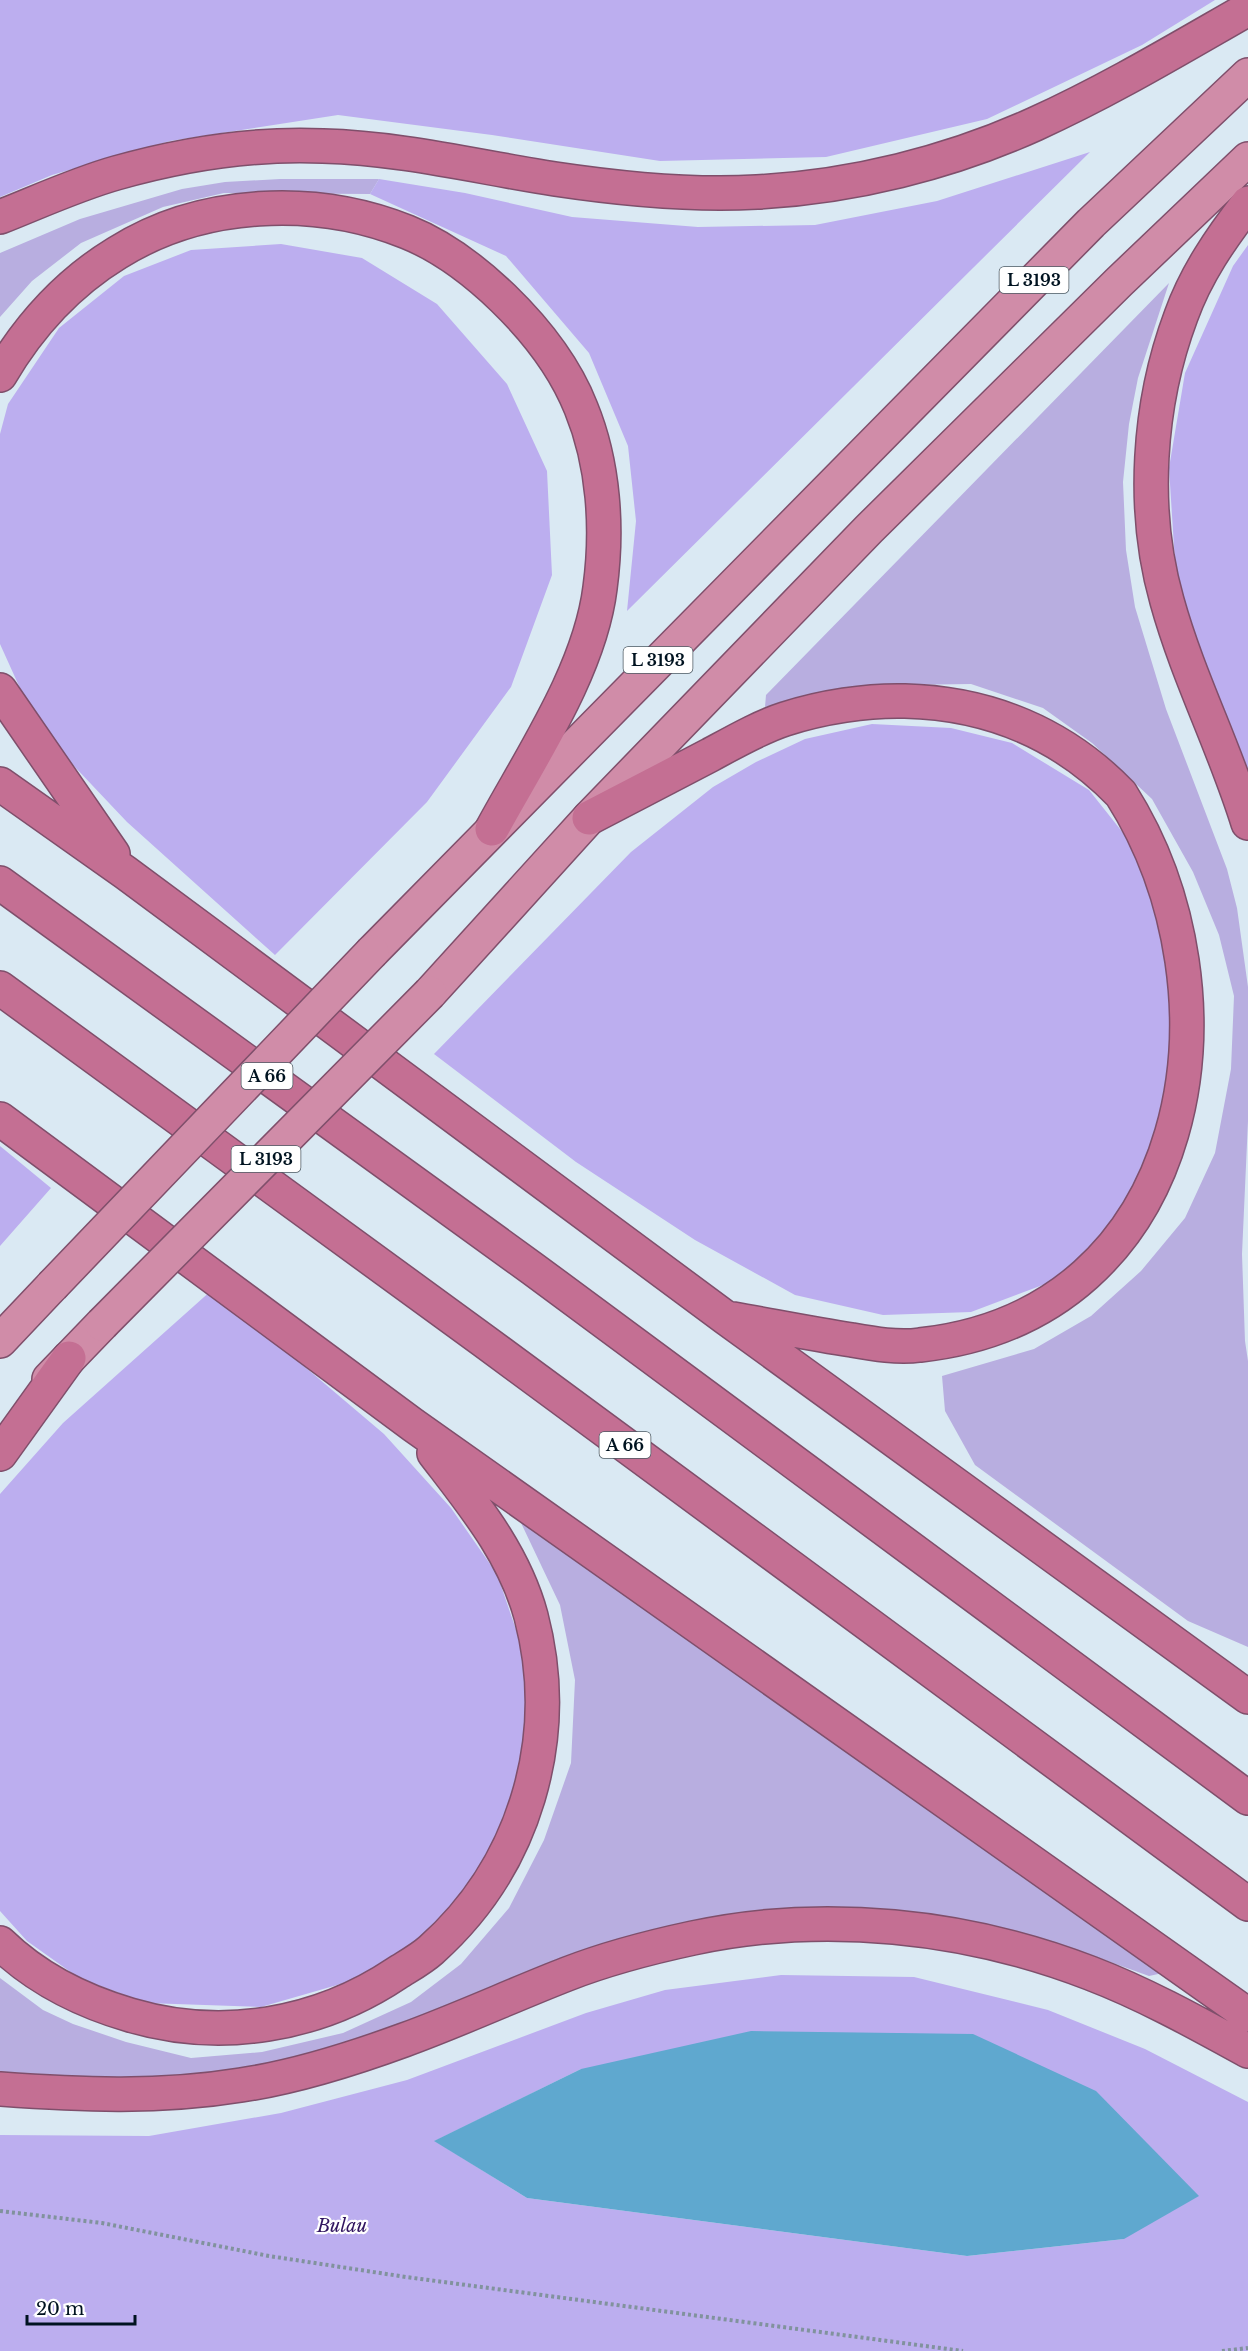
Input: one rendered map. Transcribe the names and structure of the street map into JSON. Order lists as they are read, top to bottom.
{
  "streets": {
    "highway": ["L 3193", "A 66"]
  },
  "parks": ["Bulau"],
  "scale_bar": "20 m"
}
